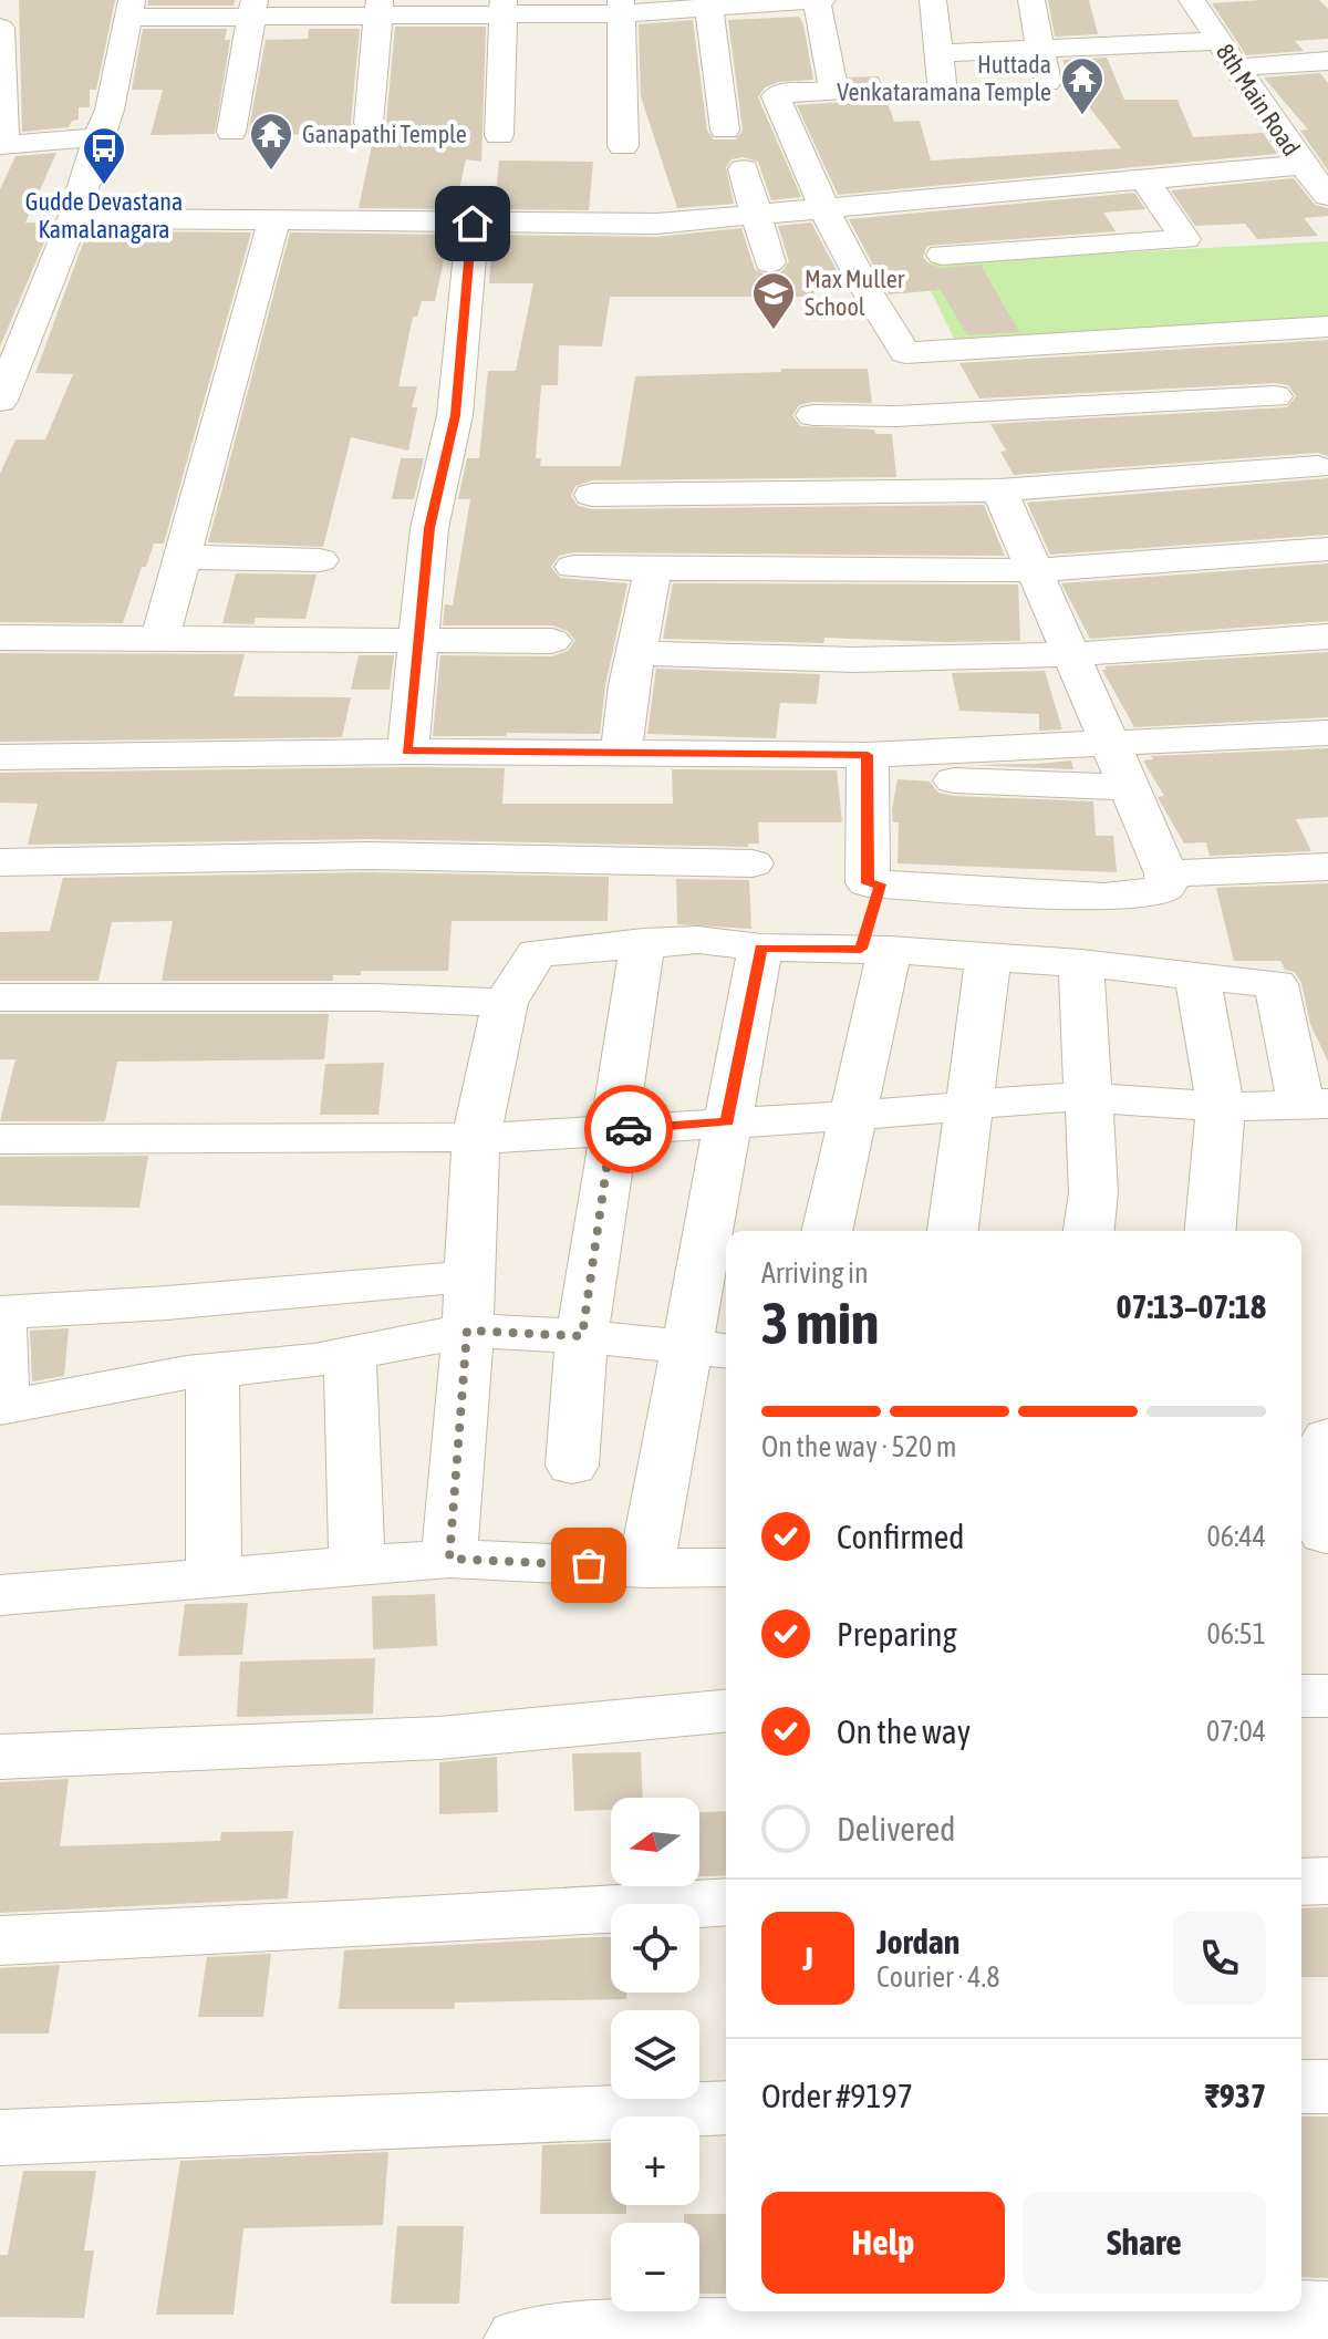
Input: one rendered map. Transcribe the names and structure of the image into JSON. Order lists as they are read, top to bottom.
{
  "streets": {
    "street": ["8th Main Road"]
  },
  "places": {
    "temple": ["Huttada Venkataramana Temple", "Ganapathi Temple"],
    "bus stop": ["Gudde Devastana Kamalanagara"],
    "school or university": ["Max Muller School"]
  },
  "north": "left",
  "page": {
    "heading": ["3 min", "Arriving in", "07:13–07:18"],
    "panel": [
      "Jordan",
      "Courier · 4.8",
      "Order #9197",
      "₹937"
    ],
    "bar": "On the way · 520 m",
    "list": [
      ["Confirmed", "06:44"],
      ["Preparing", "06:51"],
      ["On the way", "07:04"],
      "Delivered"
    ],
    "map_buttons": ["+", "−"],
    "round": "J",
    "buttons": ["Help", "Share"]
  }
}
